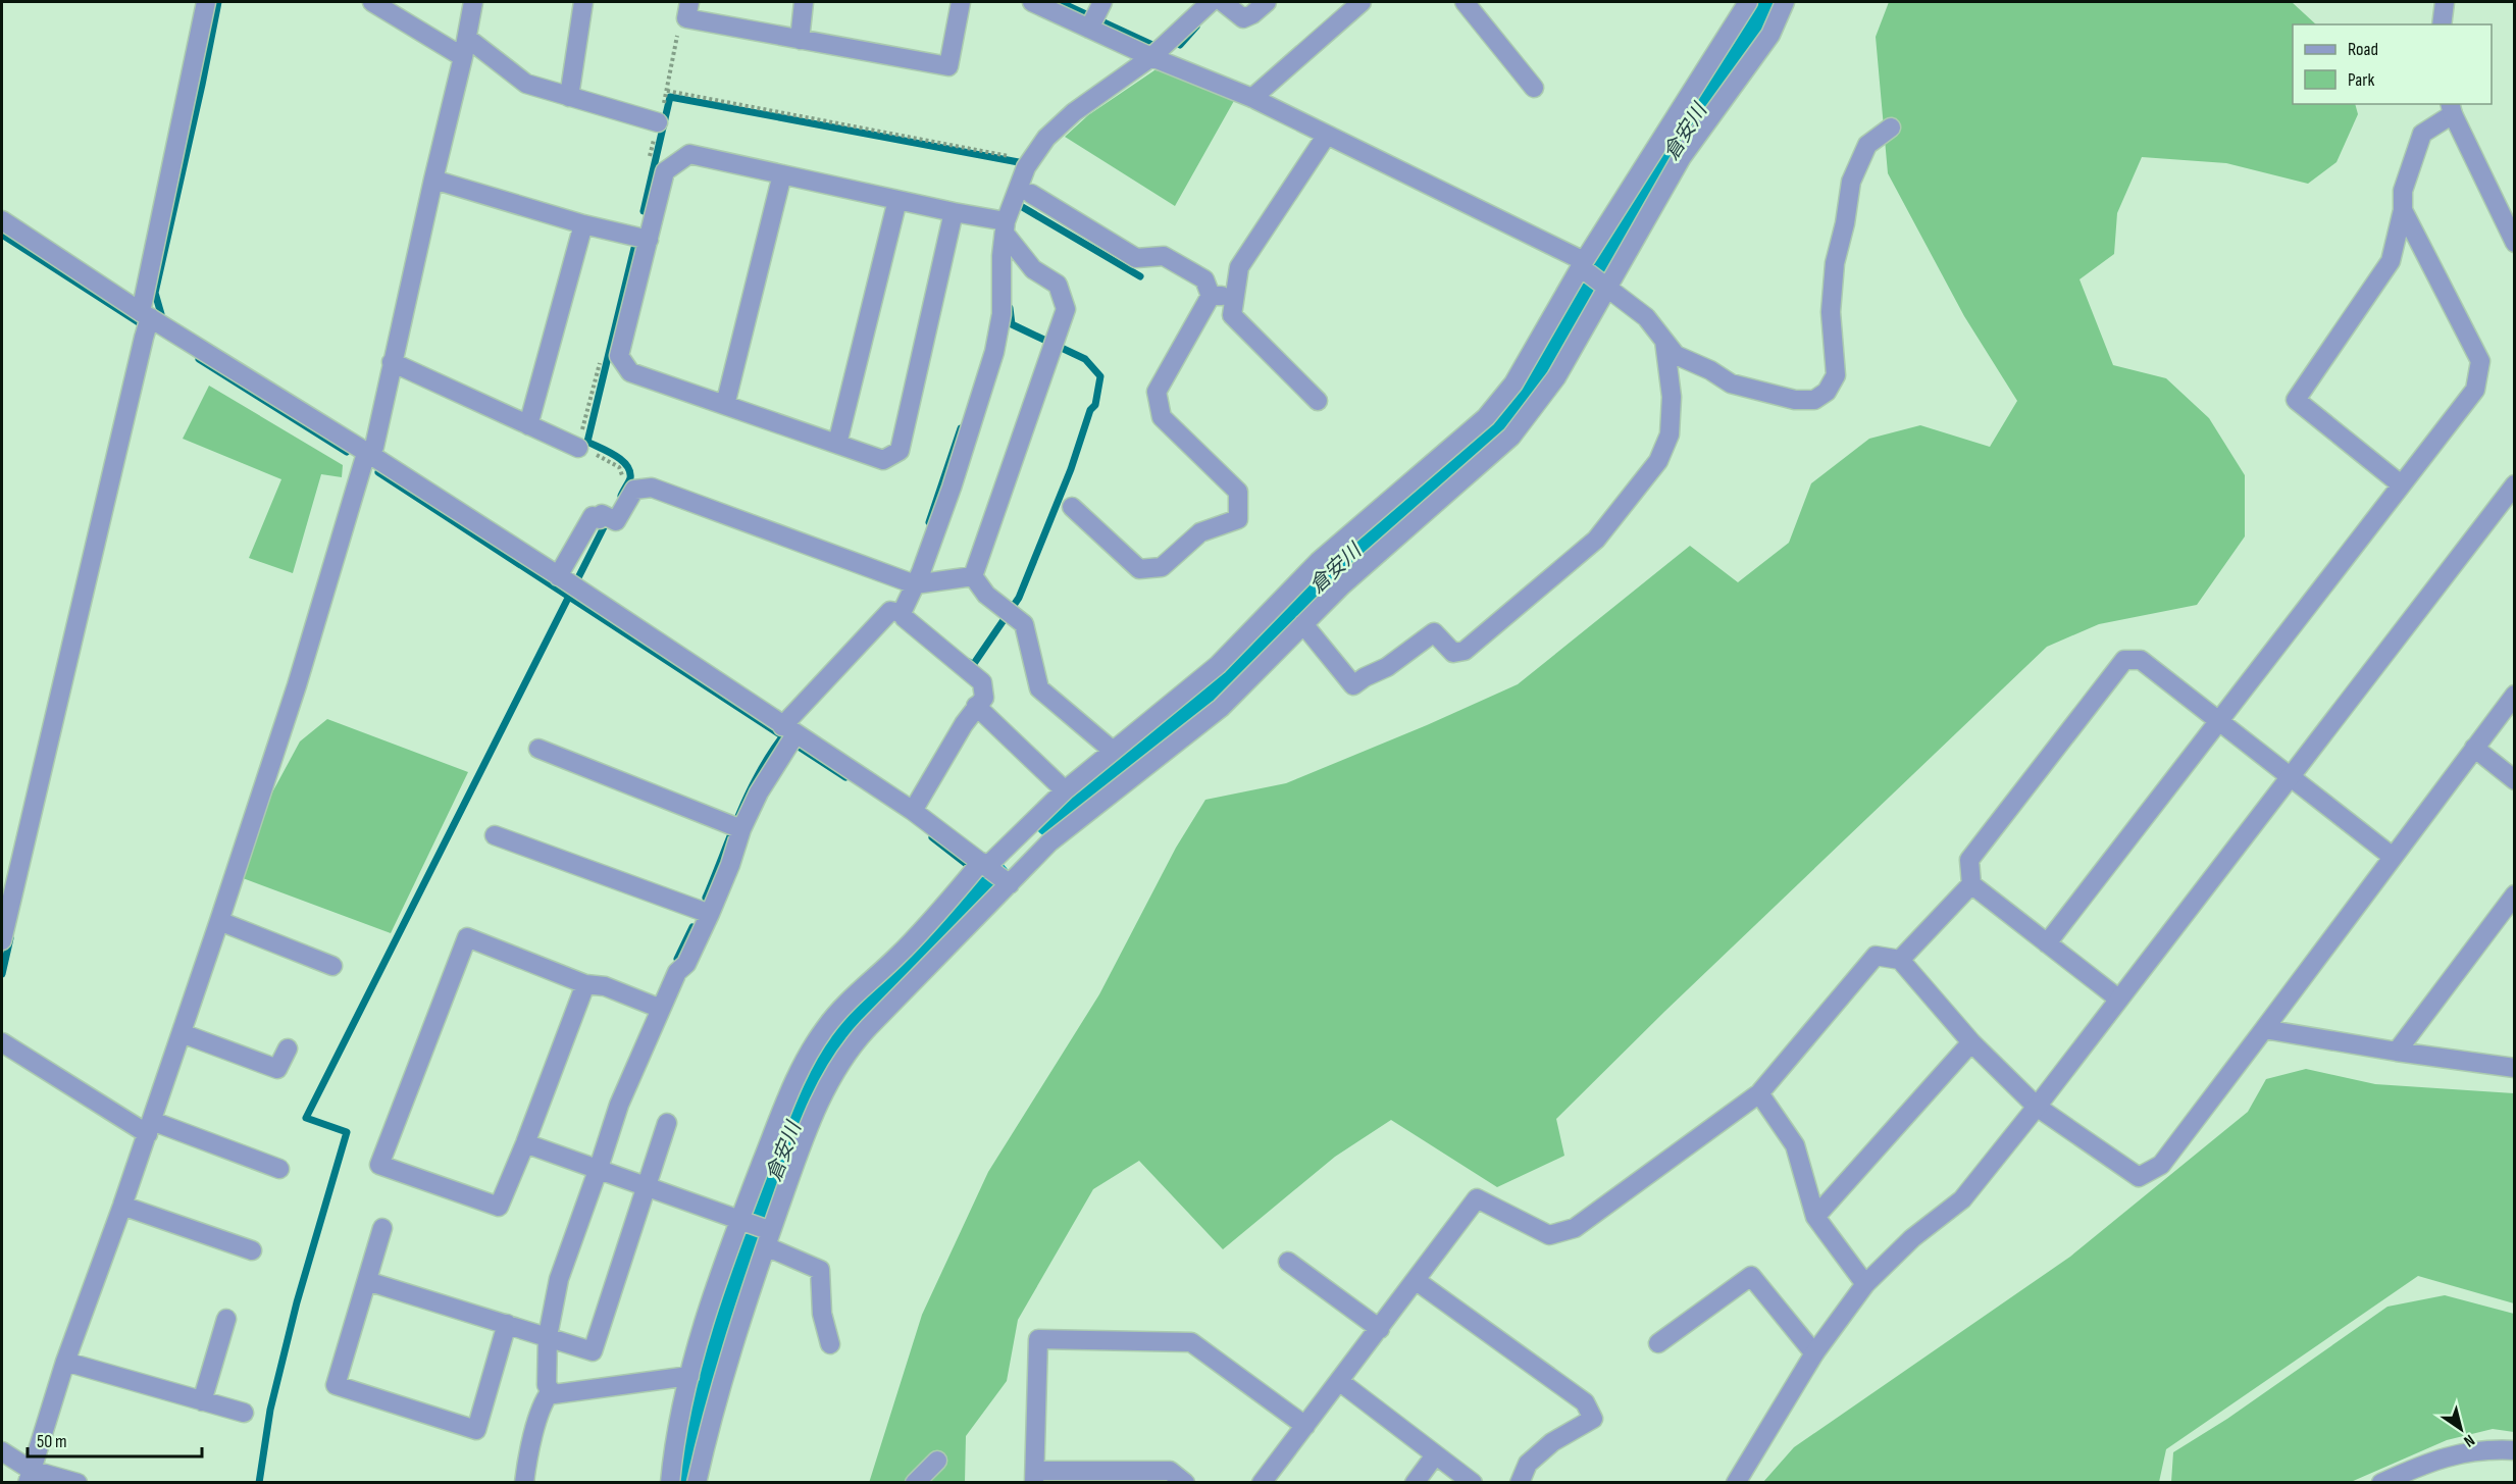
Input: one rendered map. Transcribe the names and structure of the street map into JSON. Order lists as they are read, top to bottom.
{
  "water": ["倉安川"],
  "legend": ["Road", "Park"],
  "scale_bar": "50 m",
  "north": "bottom right"
}
